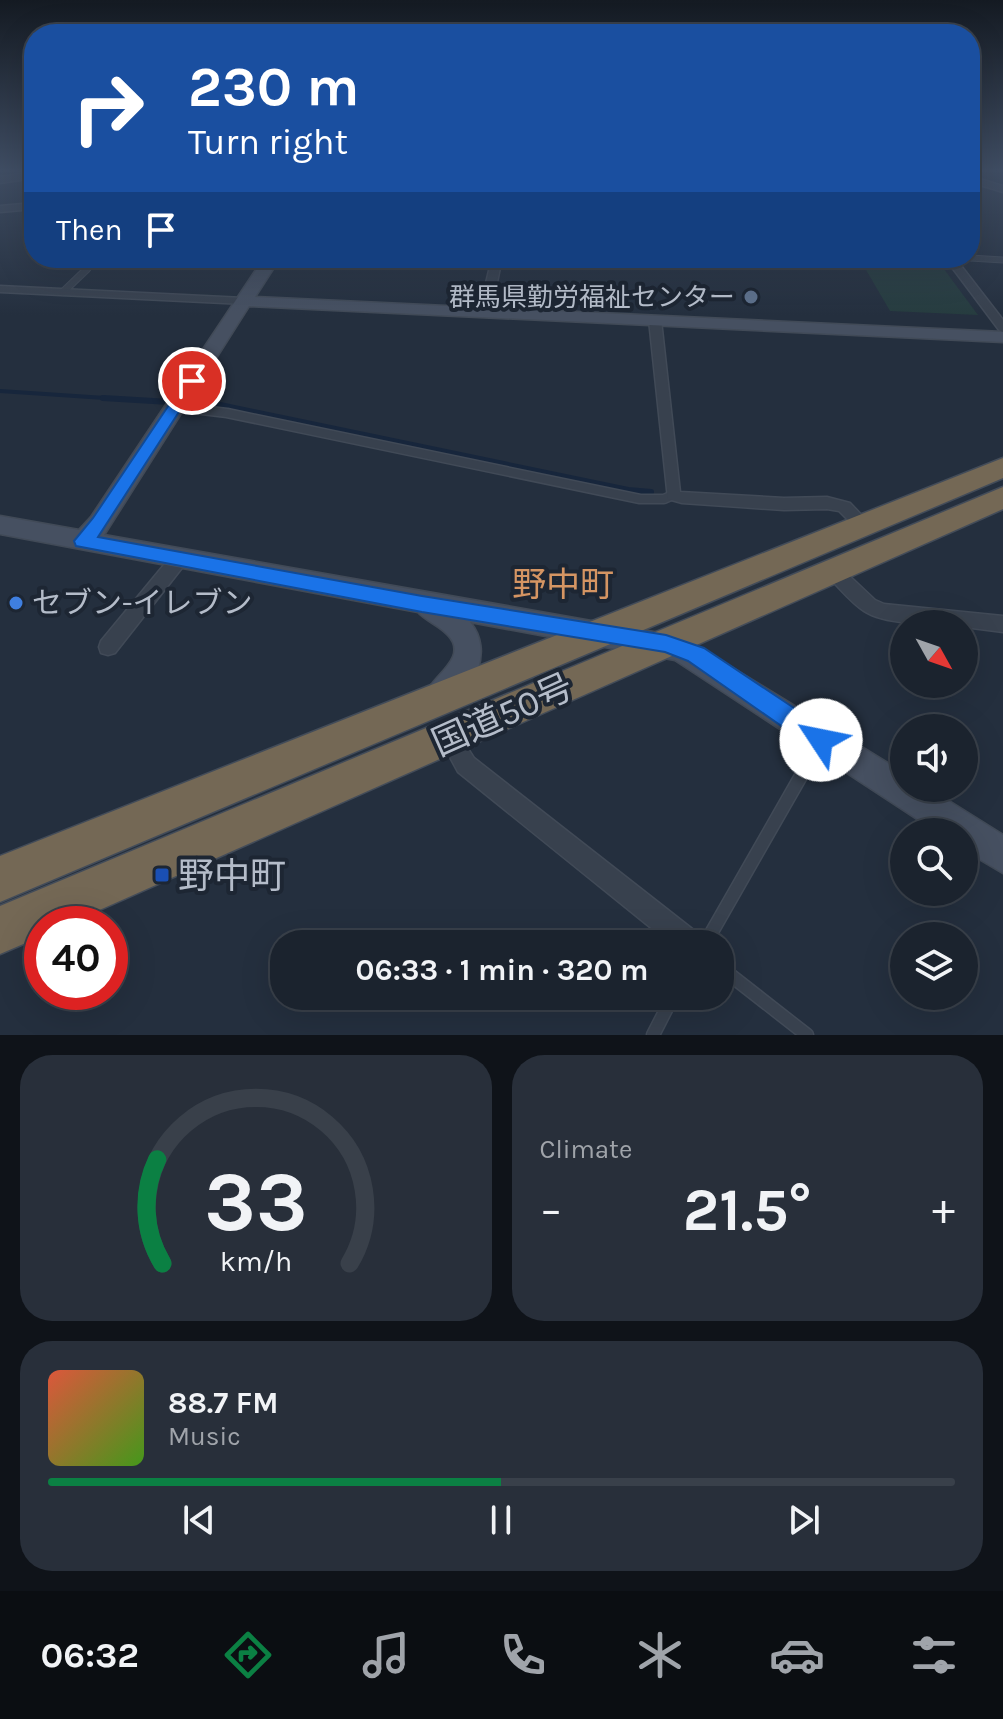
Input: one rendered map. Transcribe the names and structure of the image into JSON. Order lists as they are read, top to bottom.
{
  "streets": {
    "highway": ["国道50号"]
  },
  "districts": ["野中町"],
  "places": {
    "other": ["群馬県勤労福祉センター", "セブン-イレブン"],
    "transit": ["野中町"]
  },
  "north": "bottom right",
  "page": {
    "turn": ["230 m", "Turn right"],
    "then": "Then",
    "limit": "40",
    "trip": "06:33 · 1 min · 320 m",
    "tile": "Climate",
    "heat": ["−", "21.5°", "+"],
    "song": ["88.7 FM", "Music"],
    "tabs": "06:32",
    "gauge": ["33", "km/h"]
  }
}
